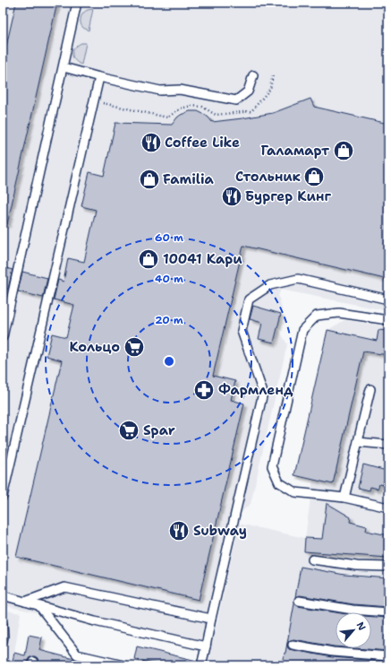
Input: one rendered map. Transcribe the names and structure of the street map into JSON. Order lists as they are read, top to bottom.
{
  "places": {
    "restaurant": ["Coffee Like", "Бургер Кинг", "Subway"],
    "shop": [
      "Галамарт",
      "Стольник",
      "Familia",
      "10041 Кари"
    ],
    "supermarket": ["Кольцо", "Spar"],
    "pharmacy": ["Фармленд"]
  },
  "north": "top right",
  "rings": ["60 m", "40 m", "20 m"]
}
